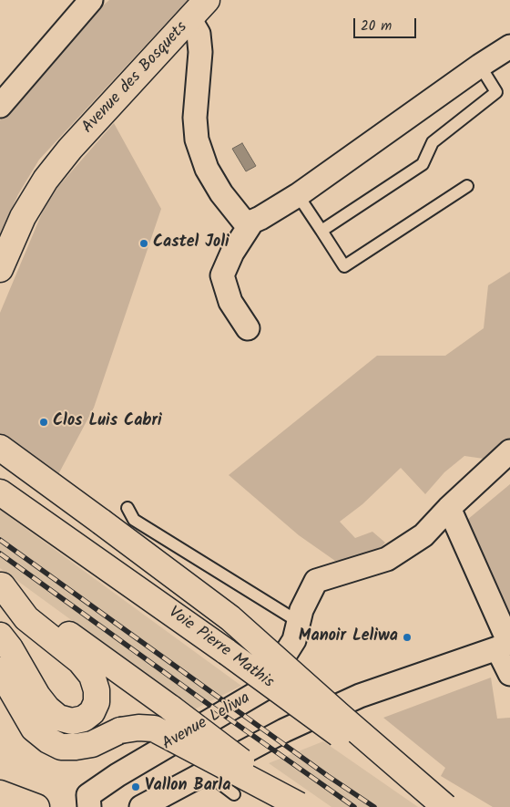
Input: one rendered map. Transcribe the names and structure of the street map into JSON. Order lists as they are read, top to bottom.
{
  "streets": {
    "main road": ["Avenue des Bosquets", "Voie Pierre Mathis"],
    "street": ["Avenue Leliwa"]
  },
  "places": [
    "Castel Joli",
    "Clos Luis Cabri",
    "Manoir Leliwa",
    "Vallon Barla"
  ],
  "scale_bar": "20 m"
}
